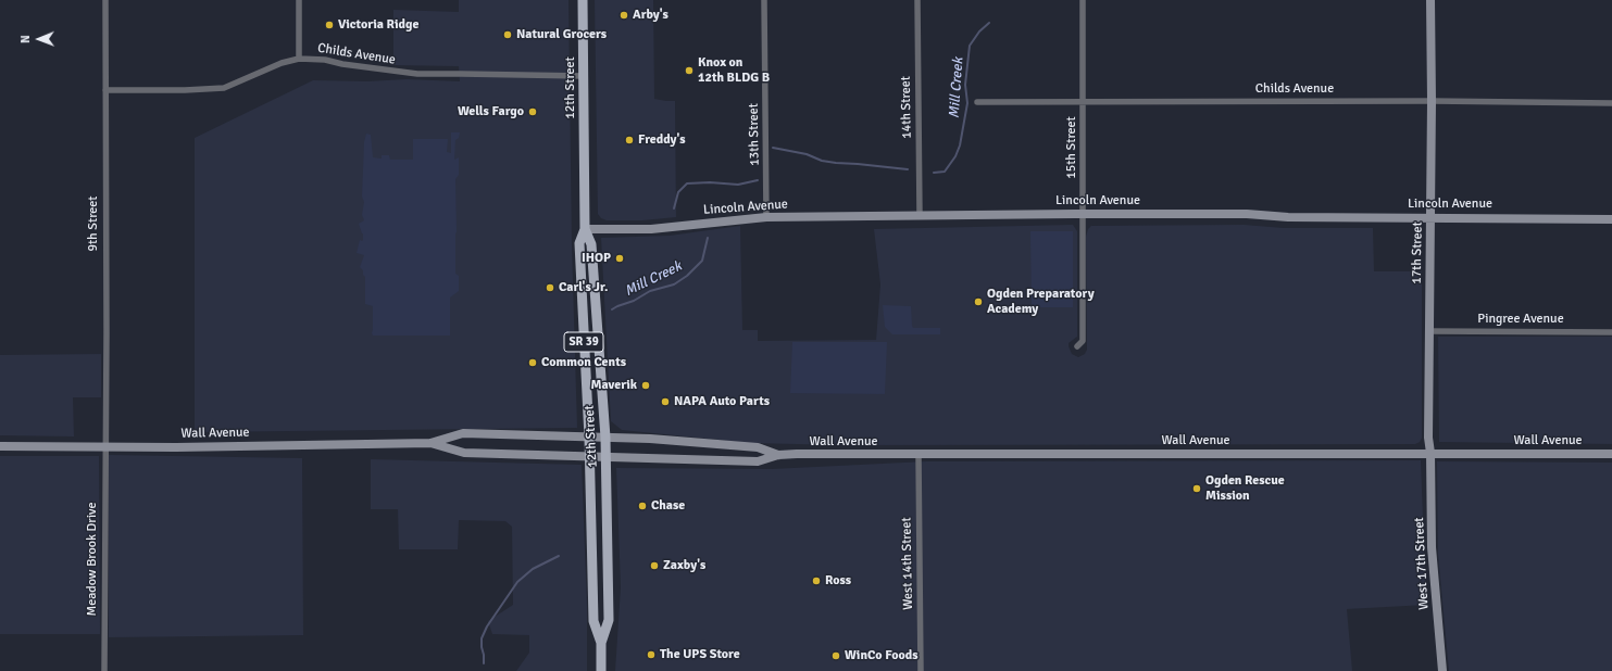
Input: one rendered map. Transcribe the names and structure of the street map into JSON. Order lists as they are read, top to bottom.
{
  "streets": {
    "main road": [
      "12th Street",
      "Lincoln Avenue",
      "17th Street",
      "SR 39",
      "Wall Avenue",
      "West 17th Street"
    ],
    "street": [
      "Childs Avenue",
      "14th Street",
      "13th Street",
      "15th Street",
      "9th Street",
      "Pingree Avenue",
      "Meadow Brook Drive",
      "West 14th Street"
    ]
  },
  "crossings": [
    ["Childs Avenue", "12th Street"],
    ["Childs Avenue", "15th Street"],
    ["Childs Avenue", "9th Street"],
    ["Childs Avenue", "17th Street"],
    ["12th Street", "Lincoln Avenue"],
    ["12th Street", "Wall Avenue"],
    ["14th Street", "Lincoln Avenue"],
    ["13th Street", "Lincoln Avenue"],
    ["15th Street", "Lincoln Avenue"],
    ["Lincoln Avenue", "17th Street"],
    ["9th Street", "Wall Avenue"],
    ["9th Street", "Meadow Brook Drive"],
    ["17th Street", "Pingree Avenue"],
    ["17th Street", "Wall Avenue"],
    ["17th Street", "West 17th Street"],
    ["Wall Avenue", "Meadow Brook Drive"],
    ["Wall Avenue", "West 14th Street"],
    ["Wall Avenue", "West 17th Street"]
  ],
  "water": ["Mill Creek"],
  "places": [
    "Arby's",
    "Victoria Ridge",
    "Natural Grocers",
    "Knox on 12th BLDG B",
    "Wells Fargo",
    "Freddy's",
    "IHOP",
    "Carl's Jr.",
    "Ogden Preparatory Academy",
    "Common Cents",
    "Maverik",
    "NAPA Auto Parts",
    "Ogden Rescue Mission",
    "Chase",
    "Zaxby's",
    "Ross",
    "The UPS Store",
    "WinCo Foods"
  ],
  "north": "left"
}
